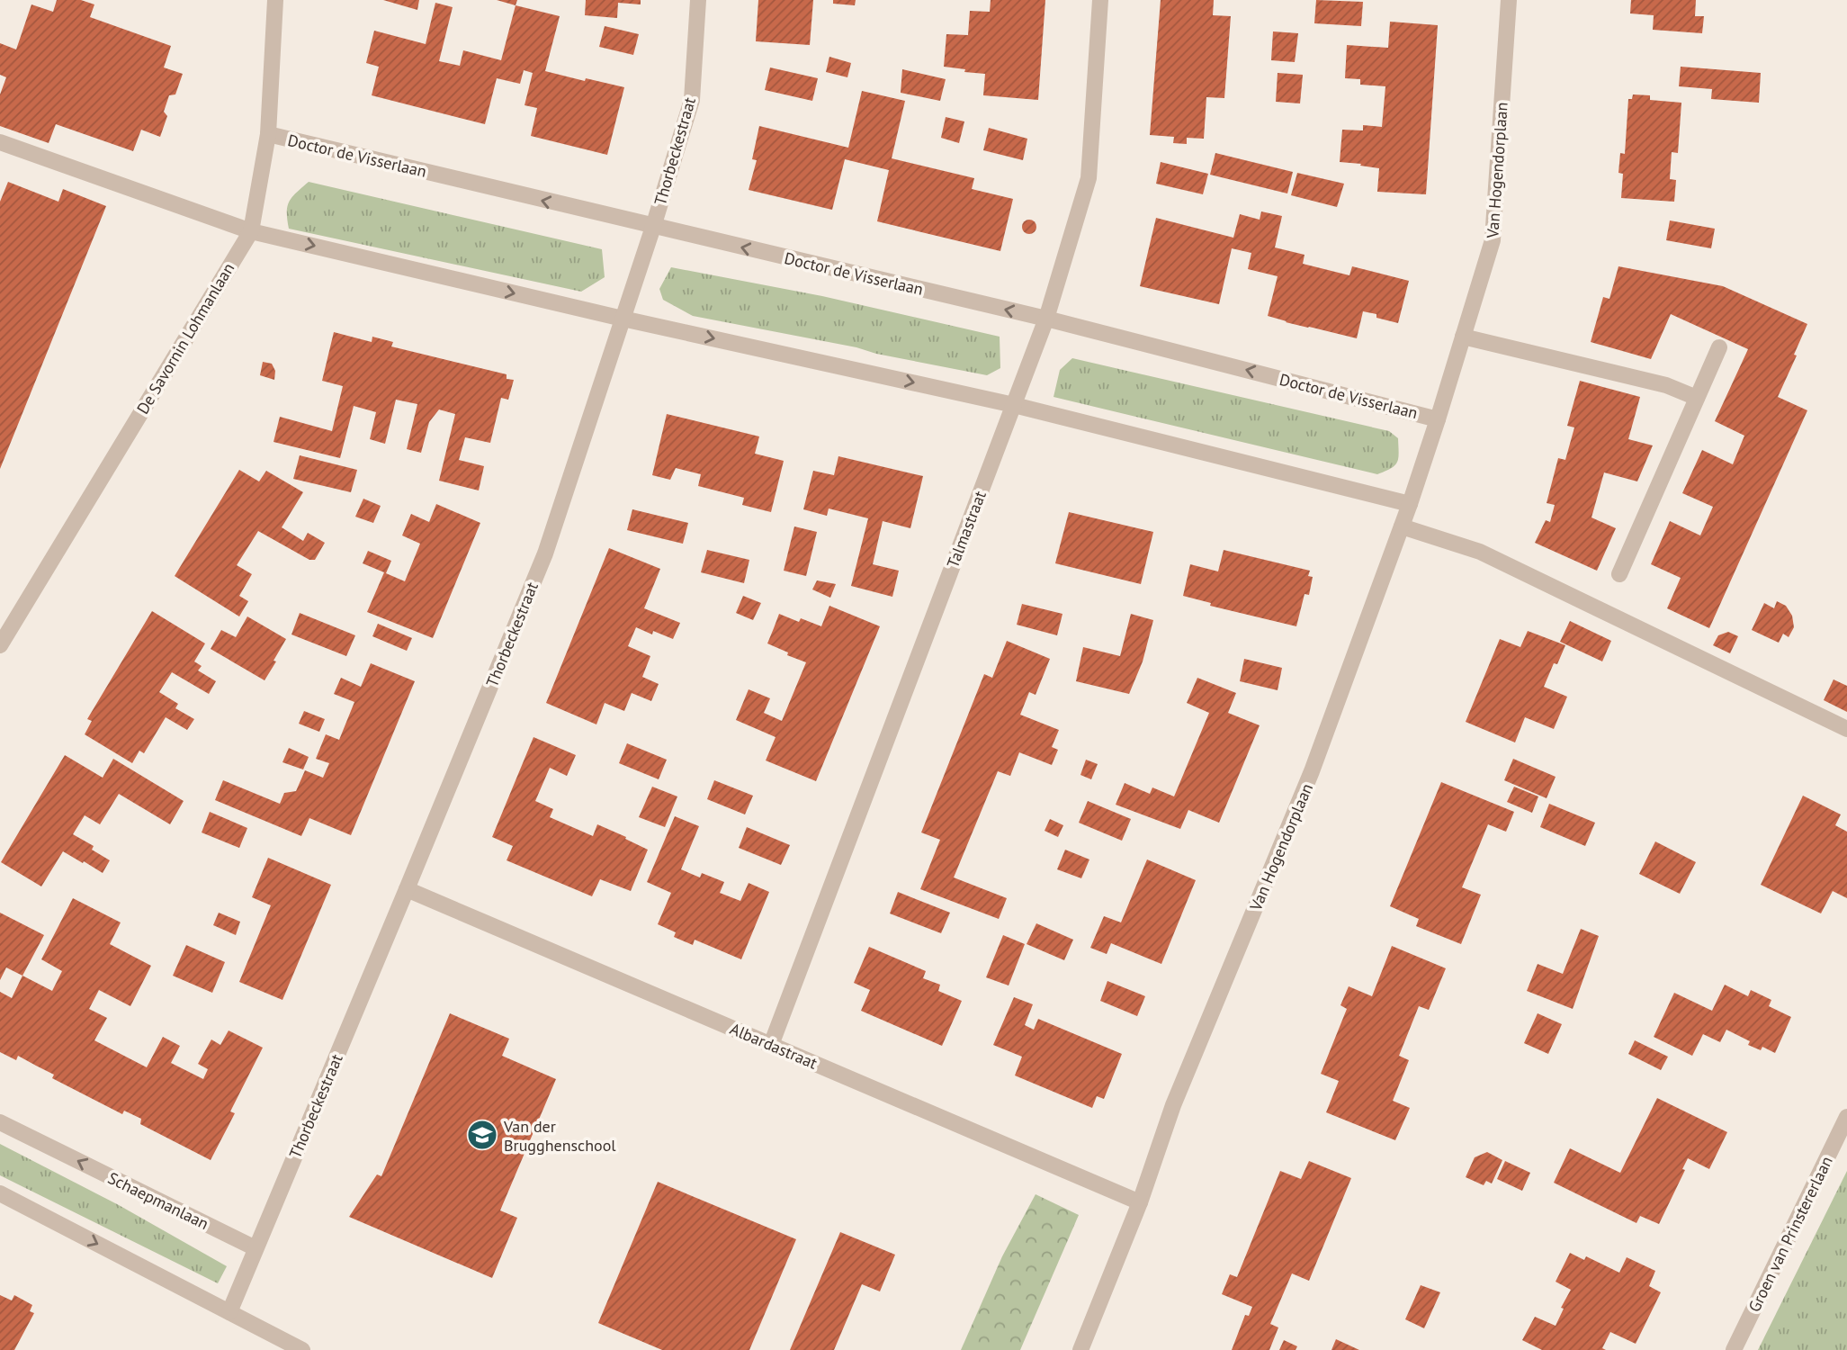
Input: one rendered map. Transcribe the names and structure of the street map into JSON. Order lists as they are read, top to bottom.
{
  "streets": {
    "street": [
      "Thorbeckestraat",
      "Doctor de Visserlaan",
      "Van Hogendorplaan",
      "De Savornin Lohmanlaan",
      "Talmastraat",
      "Albardastraat",
      "Schaepmanlaan",
      "Groen van Prinstererlaan"
    ]
  },
  "crossings": [
    ["Thorbeckestraat", "Doctor de Visserlaan"],
    ["Thorbeckestraat", "Albardastraat"],
    ["Thorbeckestraat", "Schaepmanlaan"],
    ["Doctor de Visserlaan", "Van Hogendorplaan"],
    ["Doctor de Visserlaan", "De Savornin Lohmanlaan"],
    ["Doctor de Visserlaan", "Talmastraat"],
    ["Van Hogendorplaan", "Albardastraat"],
    ["Talmastraat", "Albardastraat"]
  ],
  "places": {
    "school or university": ["Van der Brugghenschool"]
  }
}
